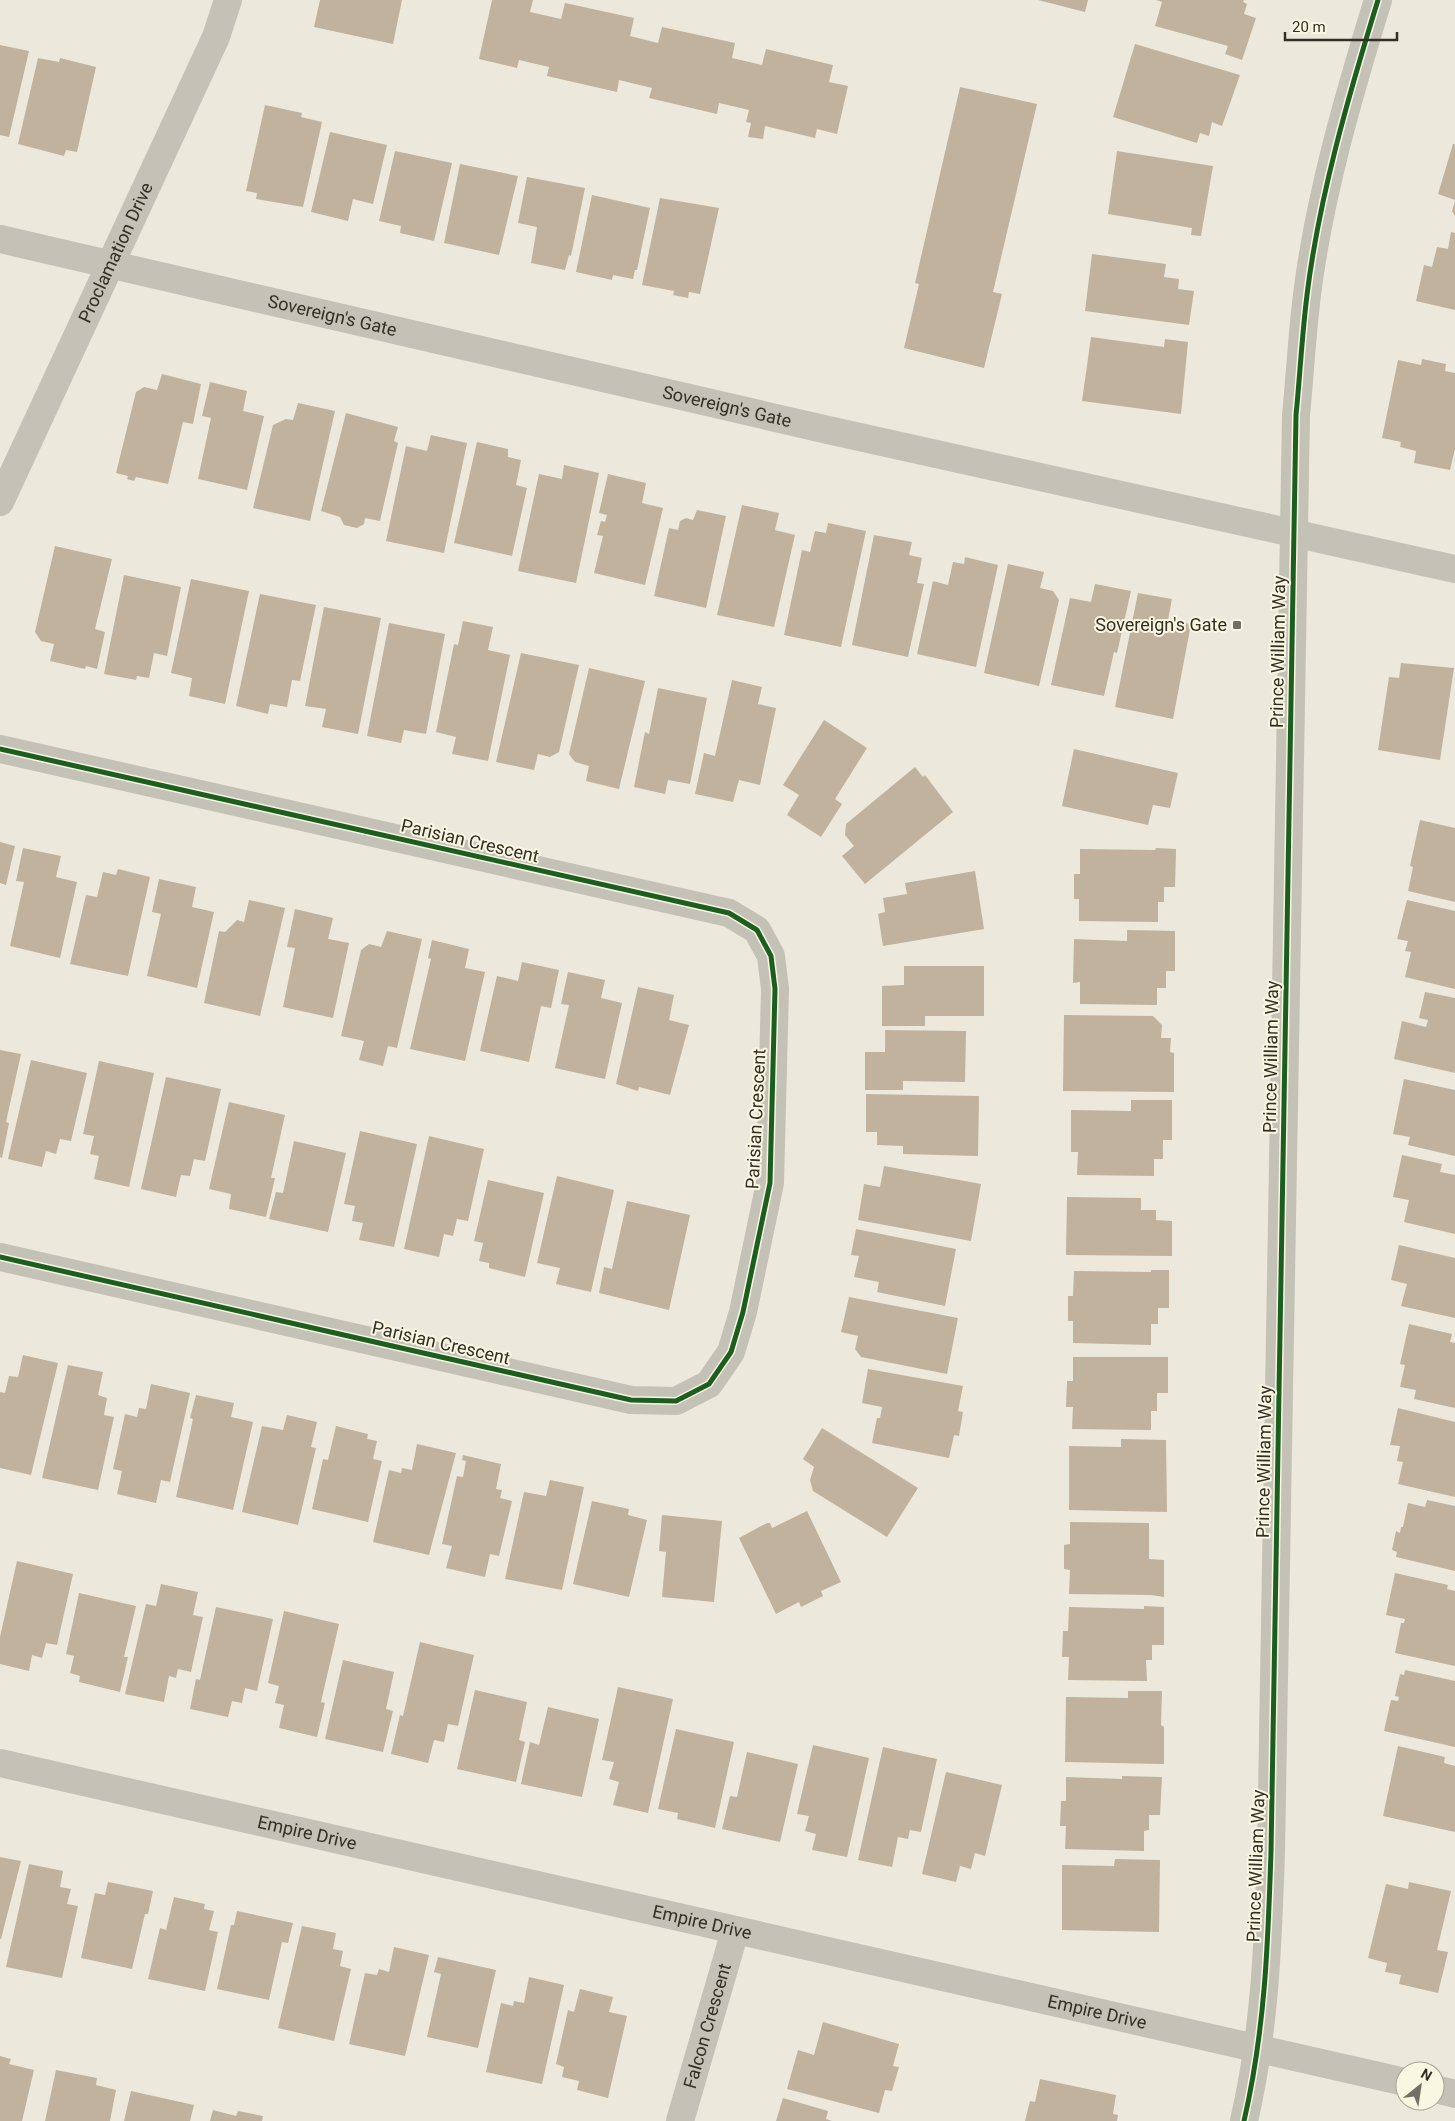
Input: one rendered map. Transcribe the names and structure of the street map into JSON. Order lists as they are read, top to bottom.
{
  "streets": {
    "street": [
      "Proclamation Drive",
      "Sovereign's Gate",
      "Prince William Way",
      "Parisian Crescent",
      "Empire Drive",
      "Falcon Crescent"
    ]
  },
  "crossings": [
    ["Proclamation Drive", "Sovereign's Gate"],
    ["Sovereign's Gate", "Prince William Way"],
    ["Prince William Way", "Empire Drive"],
    ["Empire Drive", "Falcon Crescent"]
  ],
  "places": {
    "transit": ["Sovereign's Gate"]
  },
  "scale_bar": "20 m",
  "north": "top right"
}
